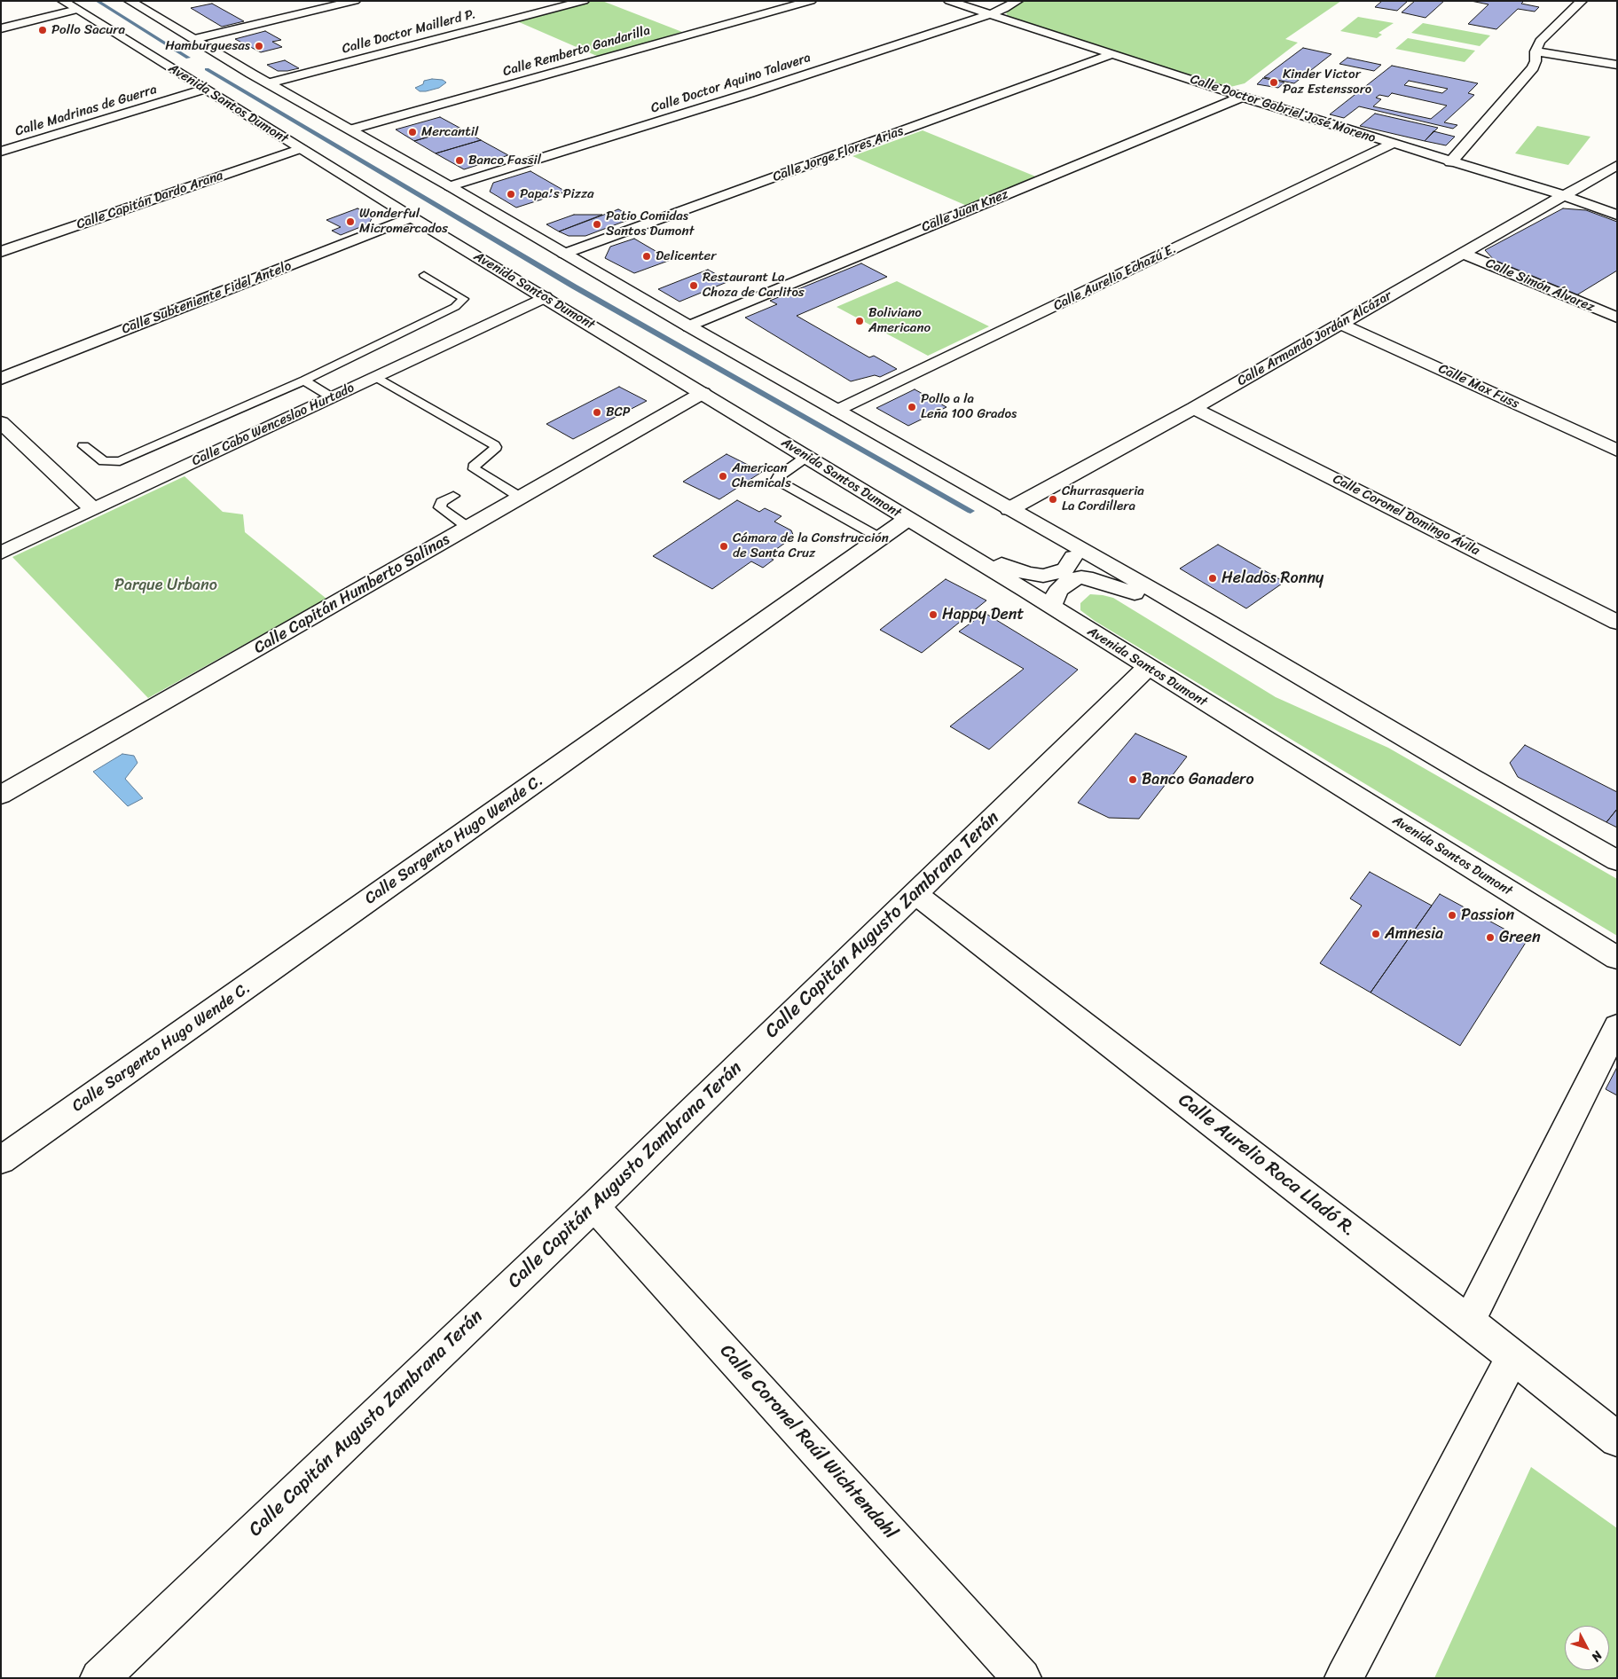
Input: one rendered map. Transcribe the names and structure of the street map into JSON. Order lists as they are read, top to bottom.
{
  "streets": {
    "street": [
      "Calle Doctor Maillerd P.",
      "Calle Remberto Gandarilla",
      "Calle Doctor Aquino Talavera",
      "Avenida Santos Dumont",
      "Calle Doctor Gabriel José Moreno",
      "Calle Madrinas de Guerra",
      "Calle Jorge Flores Arias",
      "Calle Capitán Dardo Arana",
      "Calle Juan Knez",
      "Calle Aurelio Echazú E.",
      "Calle Simón Álvarez",
      "Calle Subteniente Fidel Antelo",
      "Calle Armando Jordán Alcázar",
      "Calle Max Fuss",
      "Calle Cabo Wenceslao Hurtado",
      "Calle Coronel Domingo Ávila",
      "Calle Capitán Humberto Salinas",
      "Calle Sargento Hugo Wende C.",
      "Calle Capitán Augusto Zambrana Terán",
      "Calle Aurelio Roca Lladó R.",
      "Calle Coronel Raúl Wichtendahl"
    ]
  },
  "crossings": [
    ["Calle Doctor Aquino Talavera", "Calle Doctor Gabriel José Moreno"],
    ["Avenida Santos Dumont", "Calle Madrinas de Guerra"],
    ["Avenida Santos Dumont", "Calle Capitán Dardo Arana"],
    ["Avenida Santos Dumont", "Calle Subteniente Fidel Antelo"],
    ["Avenida Santos Dumont", "Calle Cabo Wenceslao Hurtado"],
    ["Avenida Santos Dumont", "Calle Capitán Humberto Salinas"],
    ["Avenida Santos Dumont", "Calle Sargento Hugo Wende C."],
    ["Avenida Santos Dumont", "Calle Capitán Augusto Zambrana Terán"],
    ["Calle Doctor Gabriel José Moreno", "Calle Jorge Flores Arias"],
    ["Calle Doctor Gabriel José Moreno", "Calle Juan Knez"],
    ["Calle Doctor Gabriel José Moreno", "Calle Aurelio Echazú E."],
    ["Calle Doctor Gabriel José Moreno", "Calle Armando Jordán Alcázar"],
    ["Calle Simón Álvarez", "Calle Armando Jordán Alcázar"],
    ["Calle Armando Jordán Alcázar", "Calle Max Fuss"],
    ["Calle Armando Jordán Alcázar", "Calle Coronel Domingo Ávila"],
    ["Calle Capitán Augusto Zambrana Terán", "Calle Aurelio Roca Lladó R."],
    ["Calle Capitán Augusto Zambrana Terán", "Calle Coronel Raúl Wichtendahl"]
  ],
  "parks": ["Parque Urbano"],
  "places": [
    "Pollo Sacura",
    "Hamburguesas",
    "Kinder Victor Paz Estenssoro",
    "Mercantil",
    "Banco Fassil",
    "Papa's Pizza",
    "Wonderful Micromercados",
    "Patio Comidas Santos Dumont",
    "Delicenter",
    "Restaurant La Choza de Carlitos",
    "Boliviano Americano",
    "Pollo a la Leña 100 Grados",
    "BCP",
    "American Chemicals",
    "Churrasqueria La Cordillera",
    "Cámara de la Construcción de Santa Cruz",
    "Helados Ronny",
    "Happy Dent",
    "Banco Ganadero",
    "Passion",
    "Amnesia",
    "Green"
  ],
  "north": "bottom right"
}
